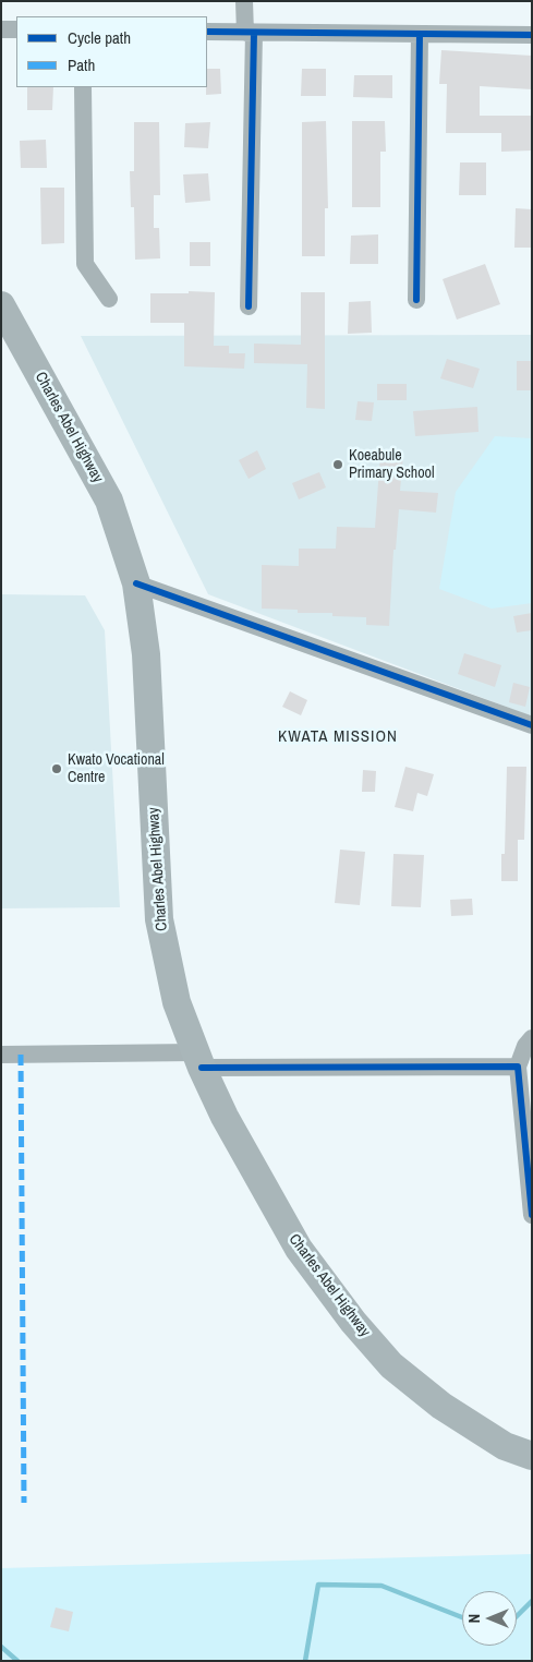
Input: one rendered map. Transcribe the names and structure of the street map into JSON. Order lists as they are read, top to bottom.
{
  "streets": {
    "main road": ["Charles Abel Highway"]
  },
  "districts": ["KWATA MISSION"],
  "places": ["Koeabule Primary School", "Kwato Vocational Centre"],
  "legend": ["Cycle path", "Path"],
  "north": "left"
}
